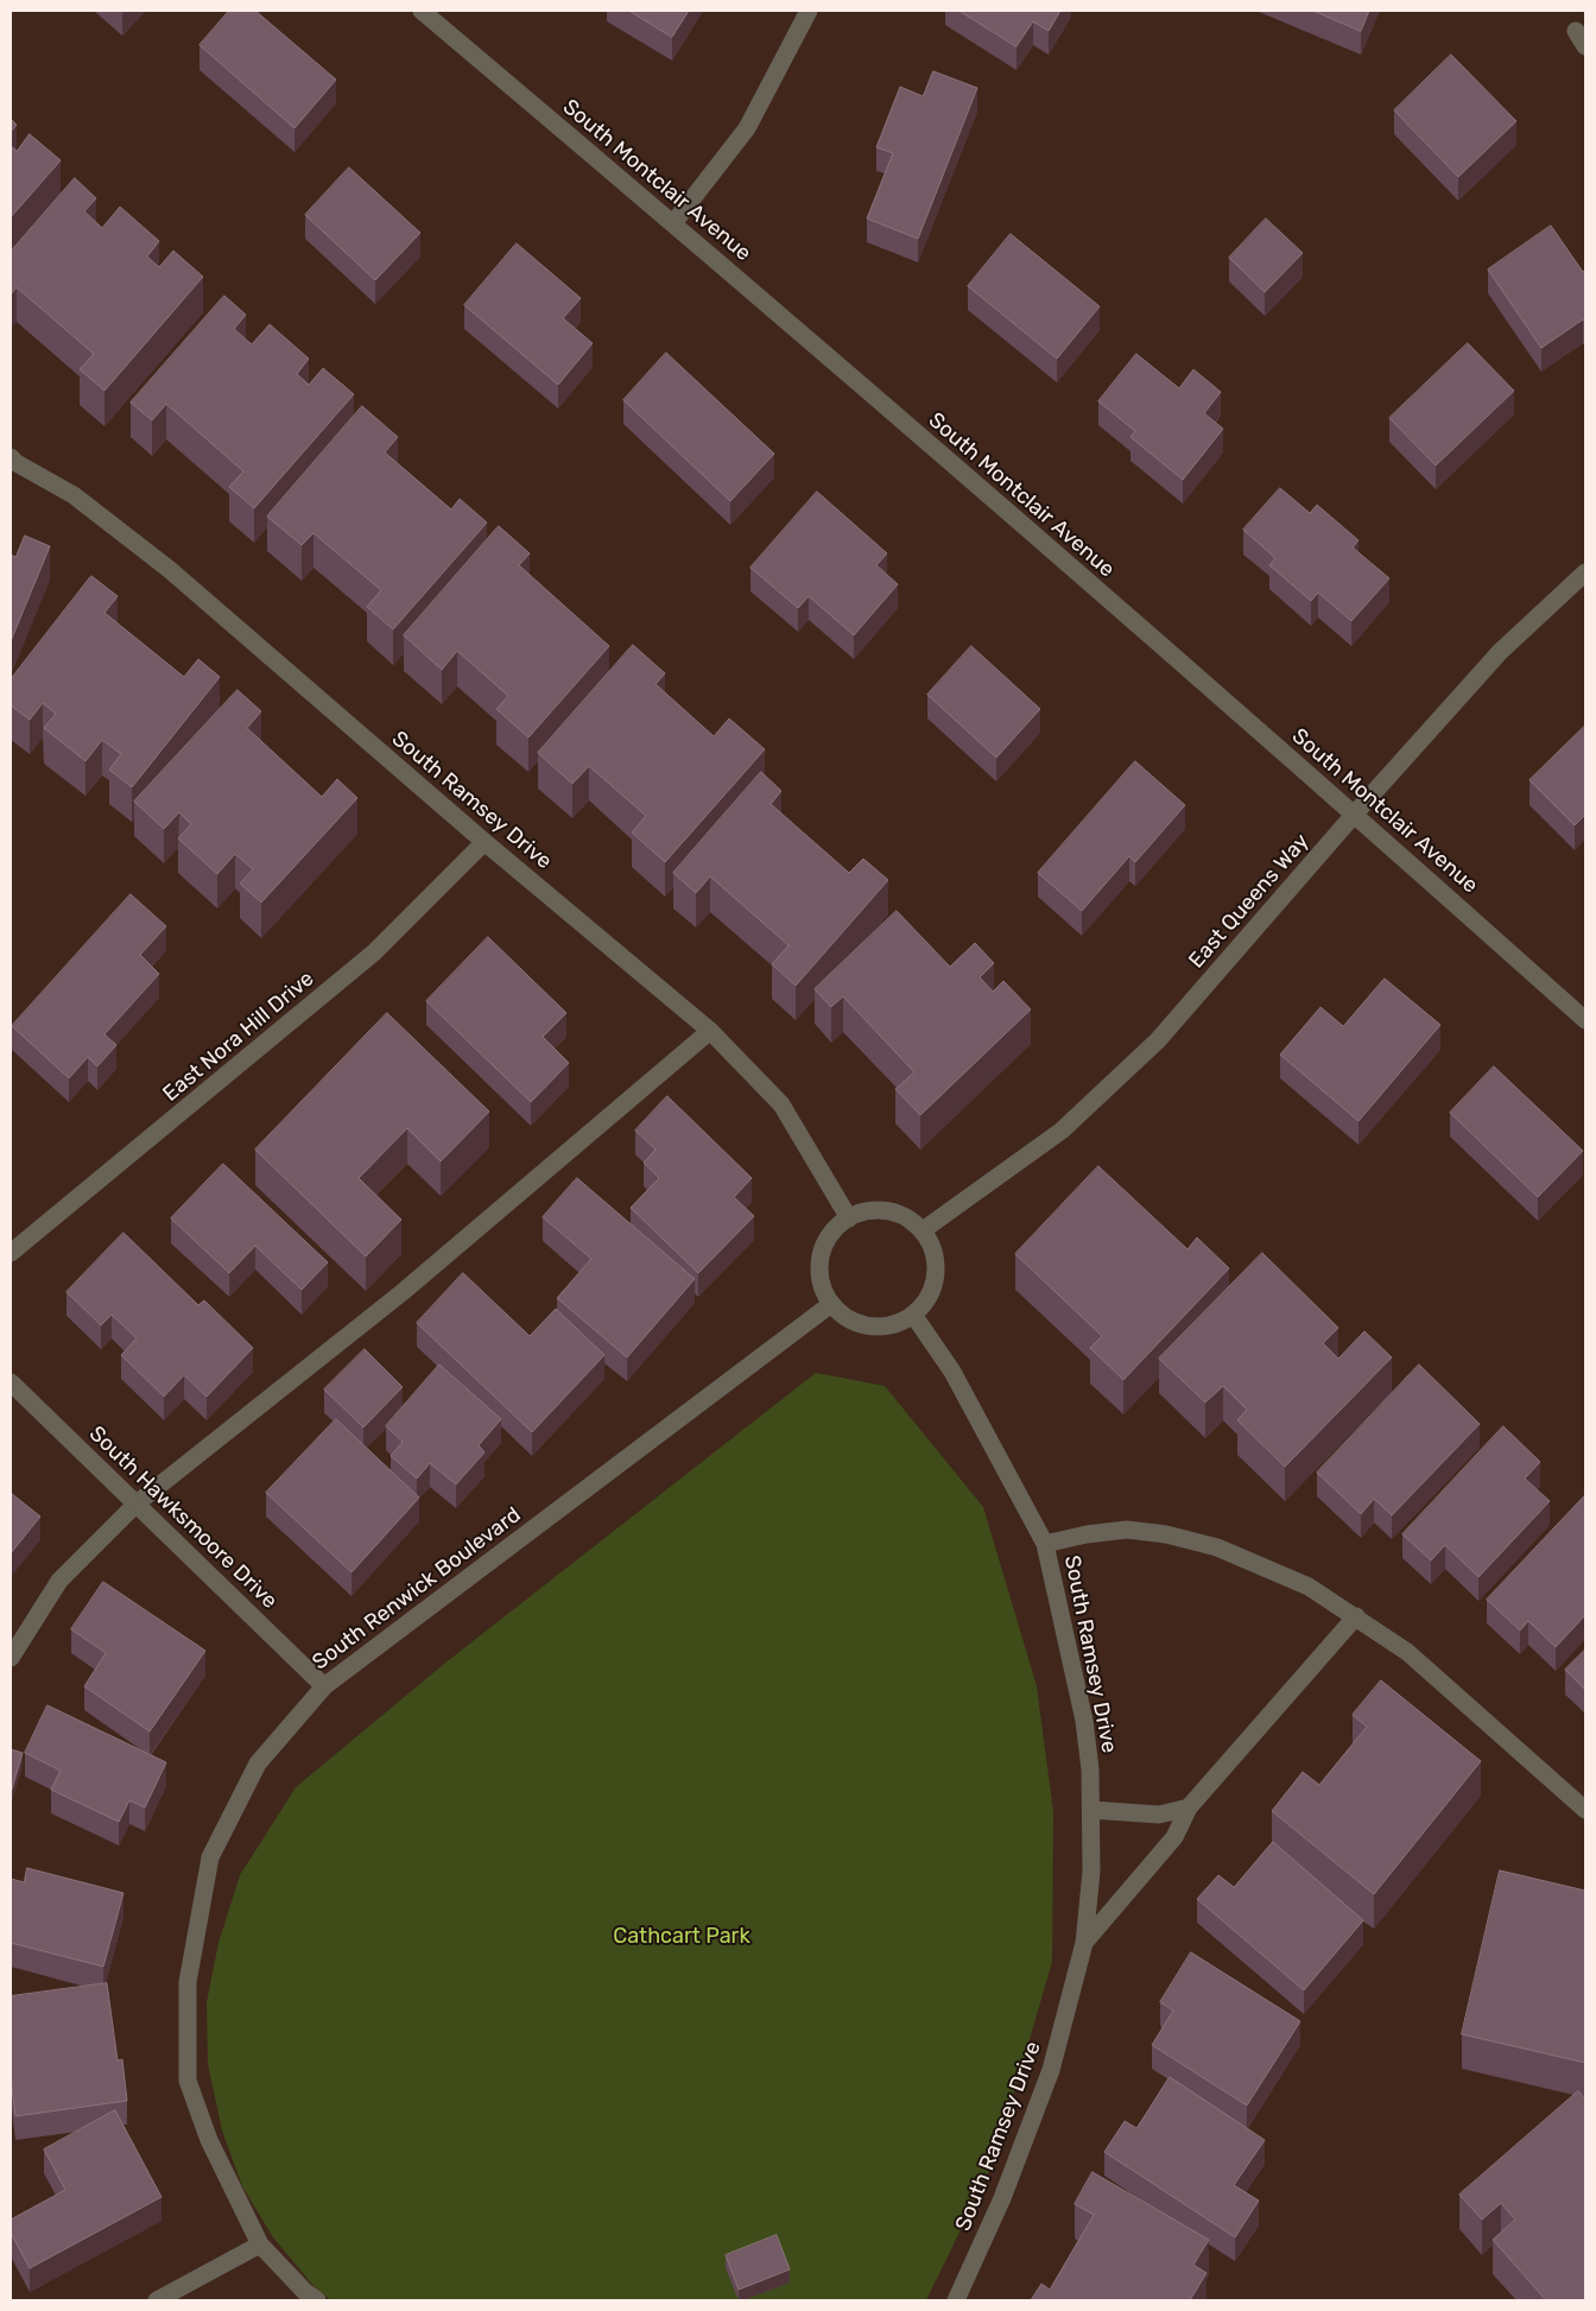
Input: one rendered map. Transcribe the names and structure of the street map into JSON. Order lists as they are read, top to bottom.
{
  "streets": {
    "street": [
      "South Montclair Avenue",
      "South Ramsey Drive",
      "East Queens Way",
      "East Nora Hill Drive",
      "South Hawksmoore Drive",
      "South Renwick Boulevard"
    ]
  },
  "crossings": [
    ["South Montclair Avenue", "East Queens Way"],
    ["South Ramsey Drive", "East Queens Way"],
    ["South Ramsey Drive", "East Nora Hill Drive"],
    ["South Ramsey Drive", "South Renwick Boulevard"],
    ["East Queens Way", "South Renwick Boulevard"],
    ["South Hawksmoore Drive", "South Renwick Boulevard"]
  ],
  "parks": ["Cathcart Park"]
}
